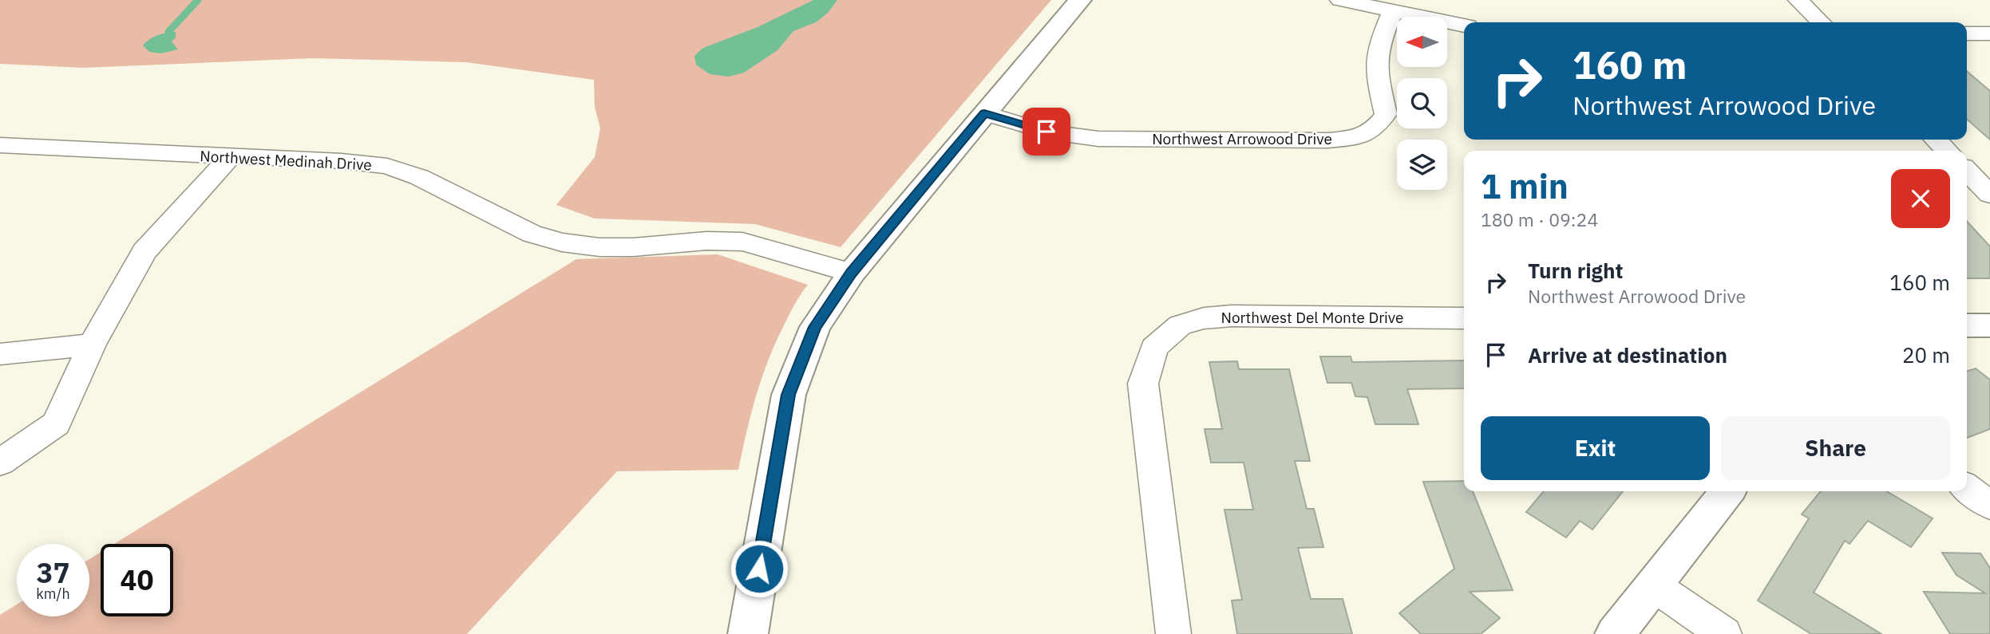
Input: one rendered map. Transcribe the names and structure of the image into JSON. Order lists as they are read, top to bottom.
{
  "streets": {
    "street": ["Northwest Arrowood Drive", "Northwest Medinah Drive", "Northwest Del Monte Drive"]
  },
  "north": "left",
  "page": {
    "turn": ["160 m", "Northwest Arrowood Drive"],
    "heading": ["1 min", "180 m · 09:24"],
    "list": [
      {
        "name": "Turn right",
        "note": "Northwest Arrowood Drive",
        "value": "160 m"
      },
      {
        "name": "Arrive at destination",
        "value": "20 m"
      }
    ],
    "buttons": ["Exit", "Share"],
    "speed": "37 km/h",
    "limit": "40"
  }
}
